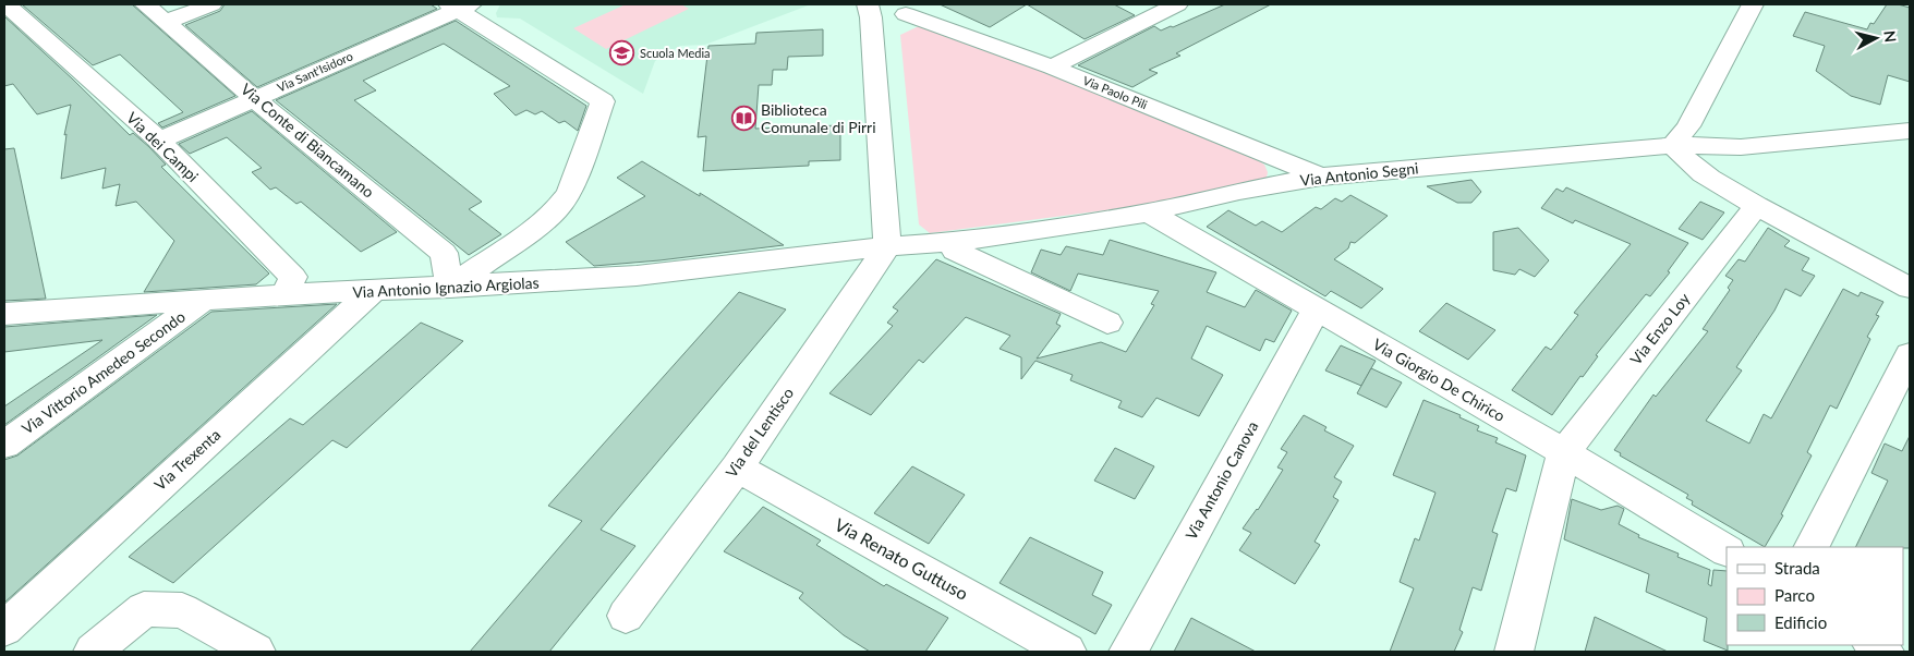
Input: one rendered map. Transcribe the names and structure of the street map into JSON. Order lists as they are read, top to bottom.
{
  "streets": {
    "street": [
      "Via Sant'Isidoro",
      "Via Paolo Pili",
      "Via Conte di Biancamano",
      "Via dei Campi",
      "Via Antonio Segni",
      "Via Antonio Ignazio Argiolas",
      "Via Enzo Loy",
      "Via Vittorio Amedeo Secondo",
      "Via Giorgio De Chirico",
      "Via del Lentisco",
      "Via Trexenta",
      "Via Antonio Canova",
      "Via Renato Guttuso"
    ]
  },
  "crossings": [
    ["Via Sant'Isidoro", "Via Conte di Biancamano"],
    ["Via Sant'Isidoro", "Via dei Campi"],
    ["Via Paolo Pili", "Via Antonio Segni"],
    ["Via Conte di Biancamano", "Via Antonio Ignazio Argiolas"],
    ["Via dei Campi", "Via Antonio Ignazio Argiolas"],
    ["Via Antonio Segni", "Via Antonio Ignazio Argiolas"],
    ["Via Antonio Segni", "Via Giorgio De Chirico"],
    ["Via Antonio Segni", "Via del Lentisco"],
    ["Via Antonio Ignazio Argiolas", "Via Vittorio Amedeo Secondo"],
    ["Via Antonio Ignazio Argiolas", "Via del Lentisco"],
    ["Via Antonio Ignazio Argiolas", "Via Trexenta"],
    ["Via Enzo Loy", "Via Giorgio De Chirico"],
    ["Via Giorgio De Chirico", "Via Antonio Canova"],
    ["Via del Lentisco", "Via Renato Guttuso"]
  ],
  "places": {
    "school or university": ["Scuola Media"],
    "library": ["Biblioteca Comunale di Pirri"]
  },
  "legend": ["Strada", "Parco", "Edificio"],
  "north": "right"
}
